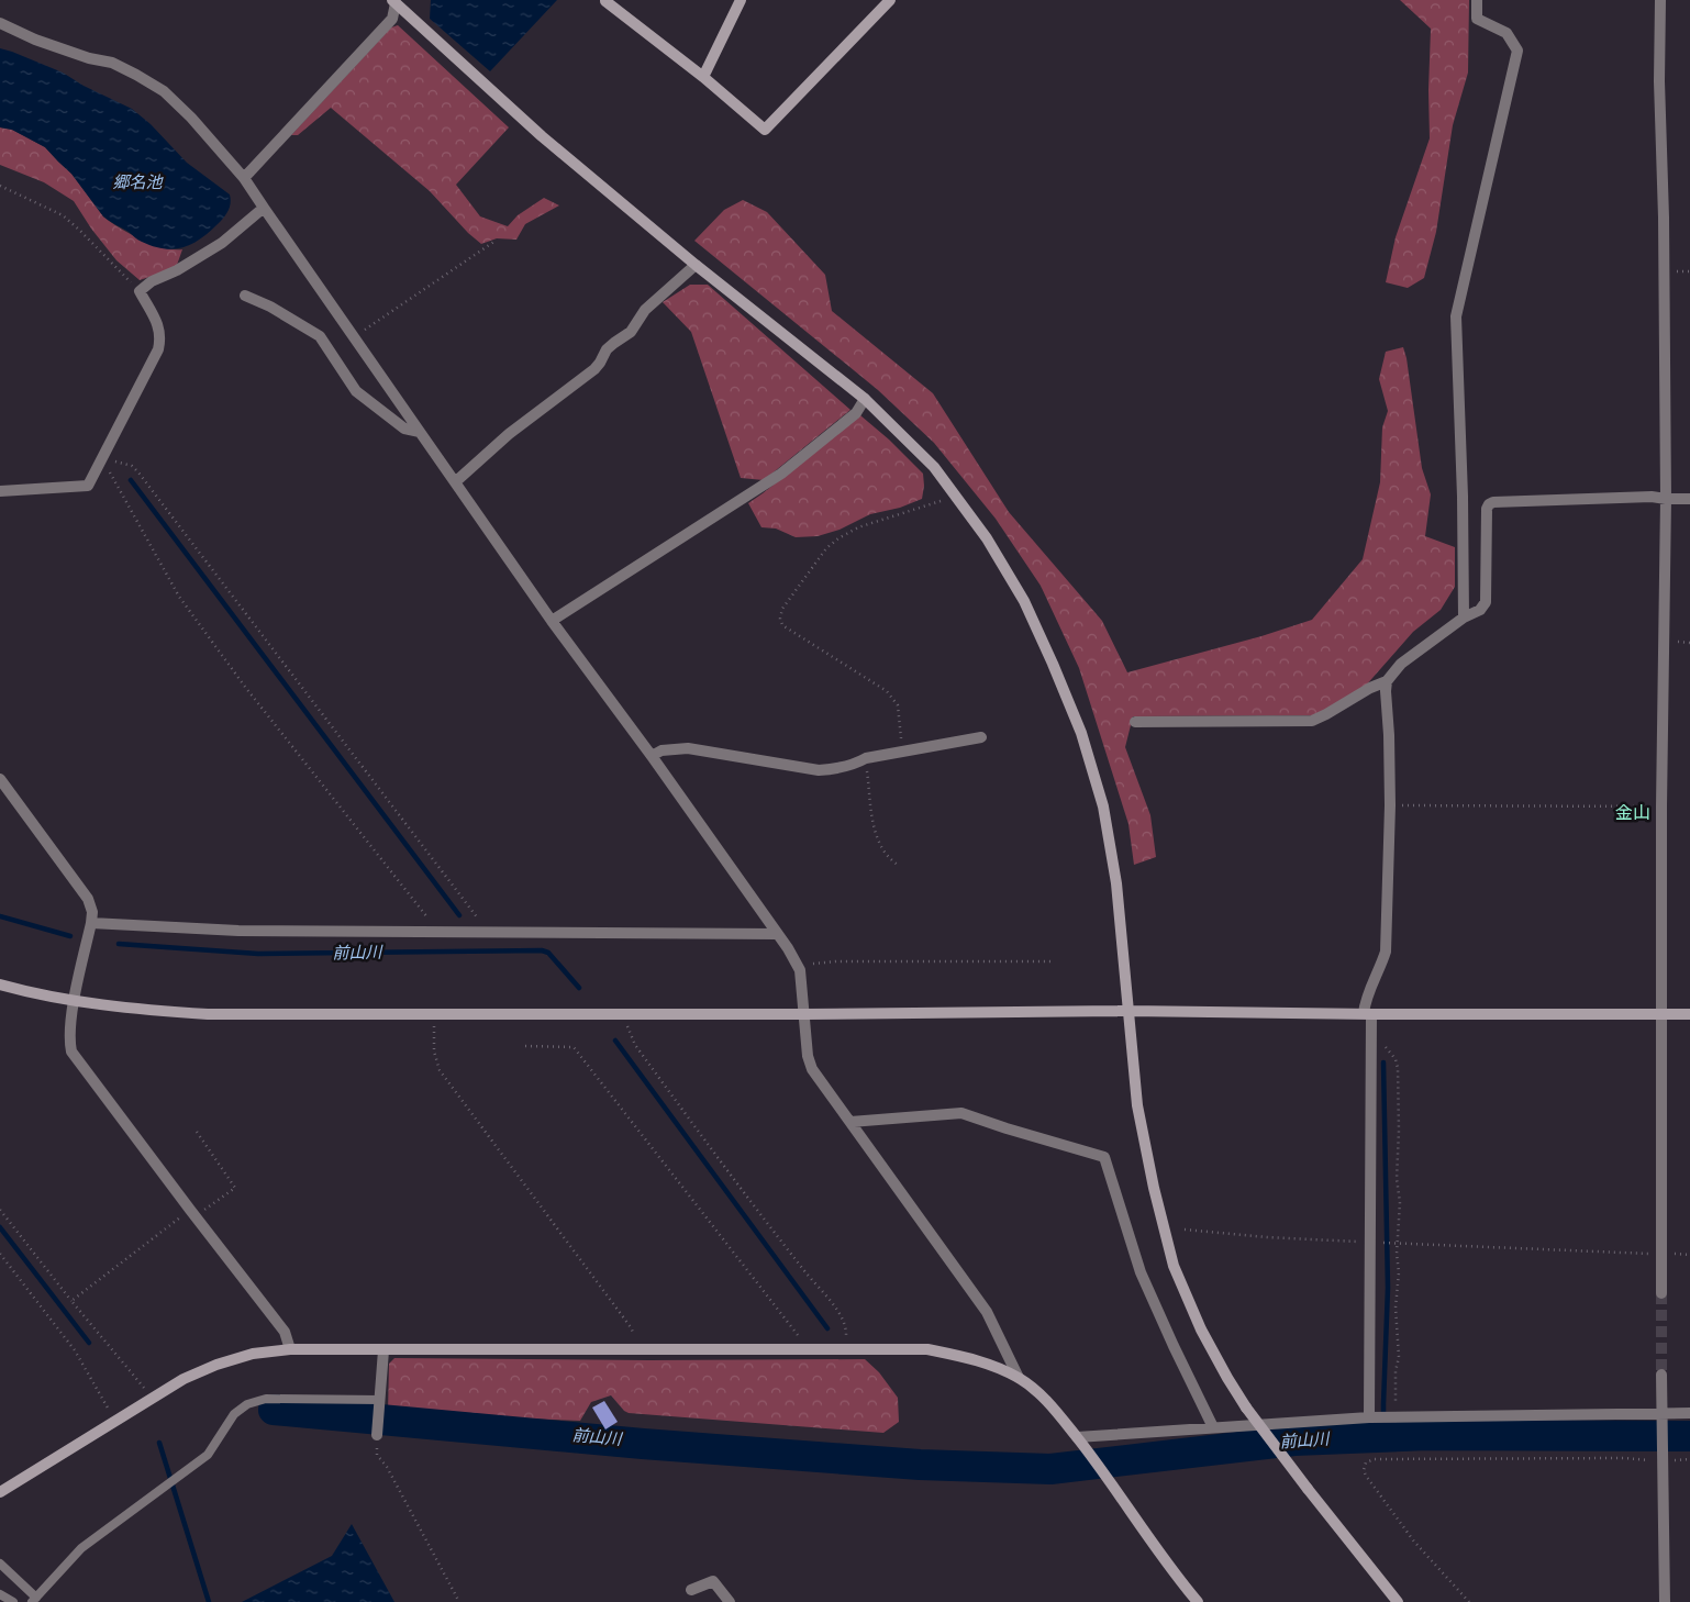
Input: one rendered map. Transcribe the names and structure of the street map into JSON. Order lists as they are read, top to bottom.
{
  "districts": ["金山"],
  "water": ["郷名池", "前山川"]
}
